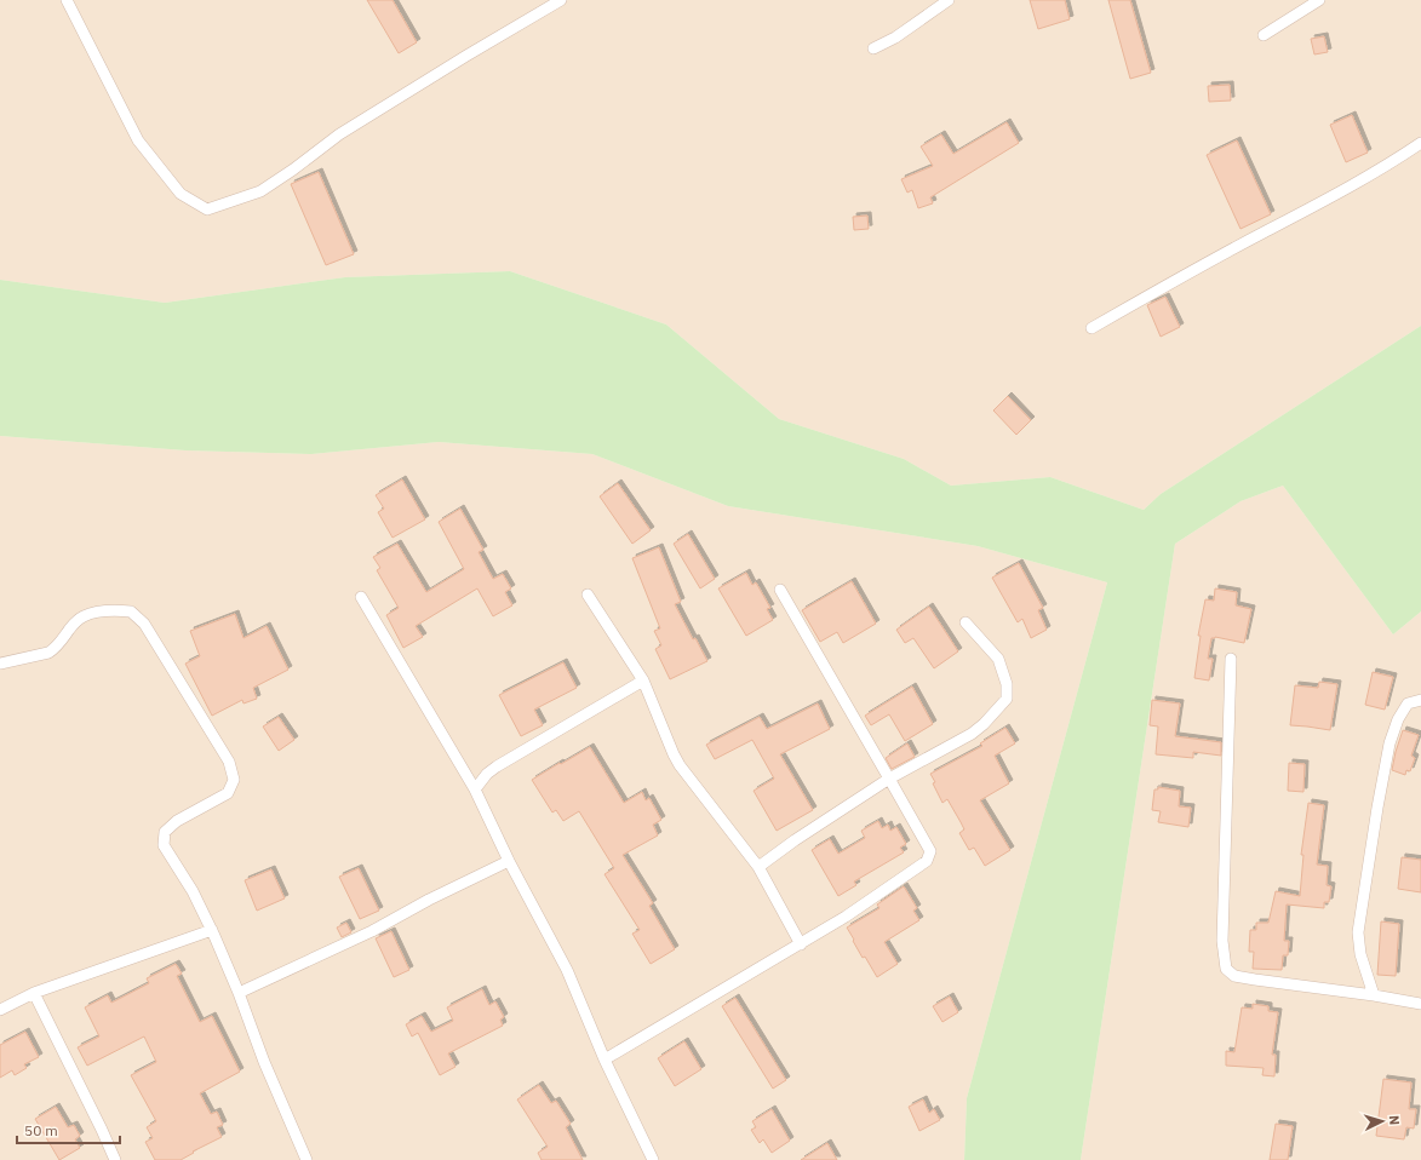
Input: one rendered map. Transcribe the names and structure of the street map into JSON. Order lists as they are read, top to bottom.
{
  "scale_bar": "50 m",
  "north": "right"
}
